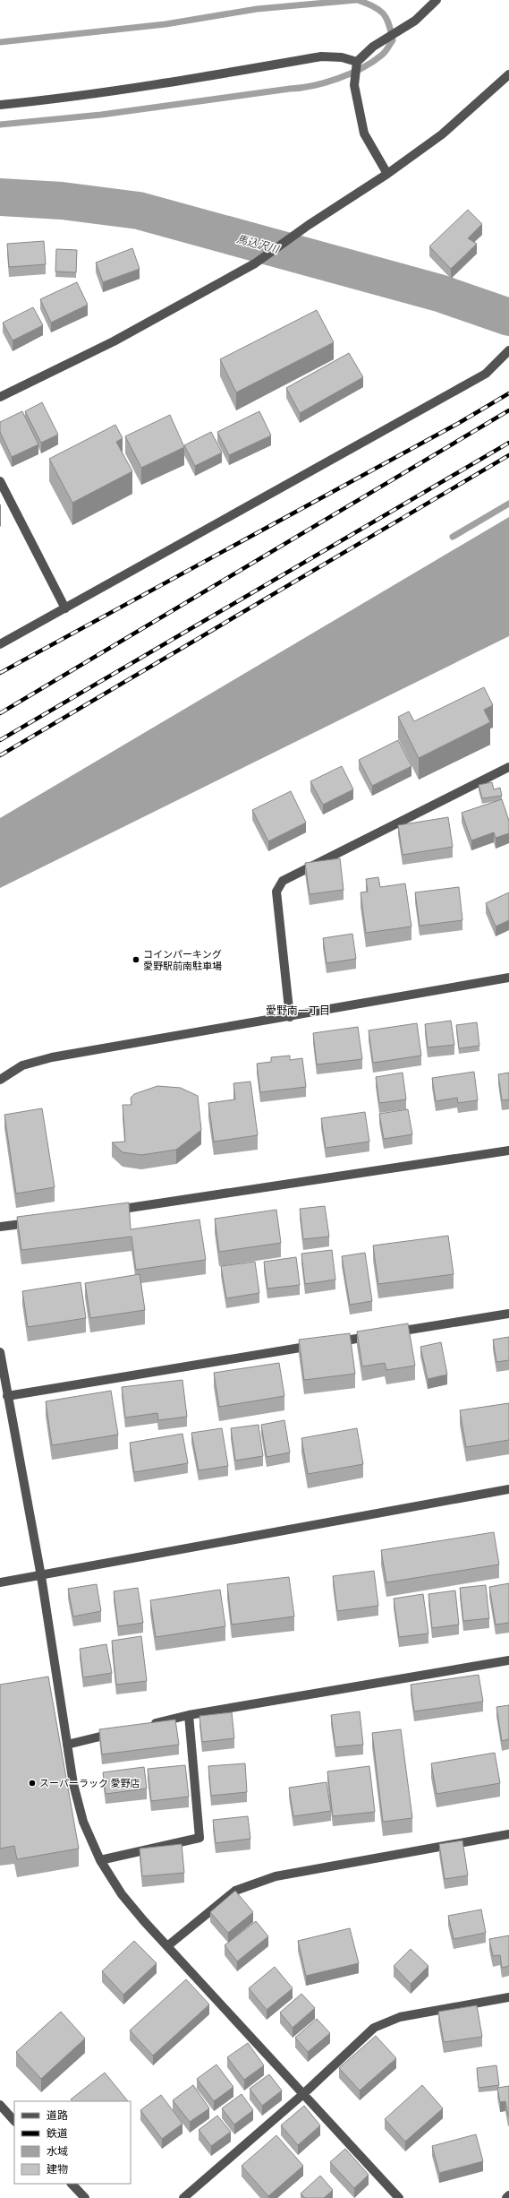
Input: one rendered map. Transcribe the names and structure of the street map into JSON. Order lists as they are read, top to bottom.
{
  "districts": ["愛野南一丁目"],
  "water": ["馬込沢川"],
  "places": ["コインパーキング 愛野駅前南駐車場", "スーパーラック 愛野店"],
  "legend": [
    "道路",
    "鉄道",
    "水域",
    "建物"
  ]
}
